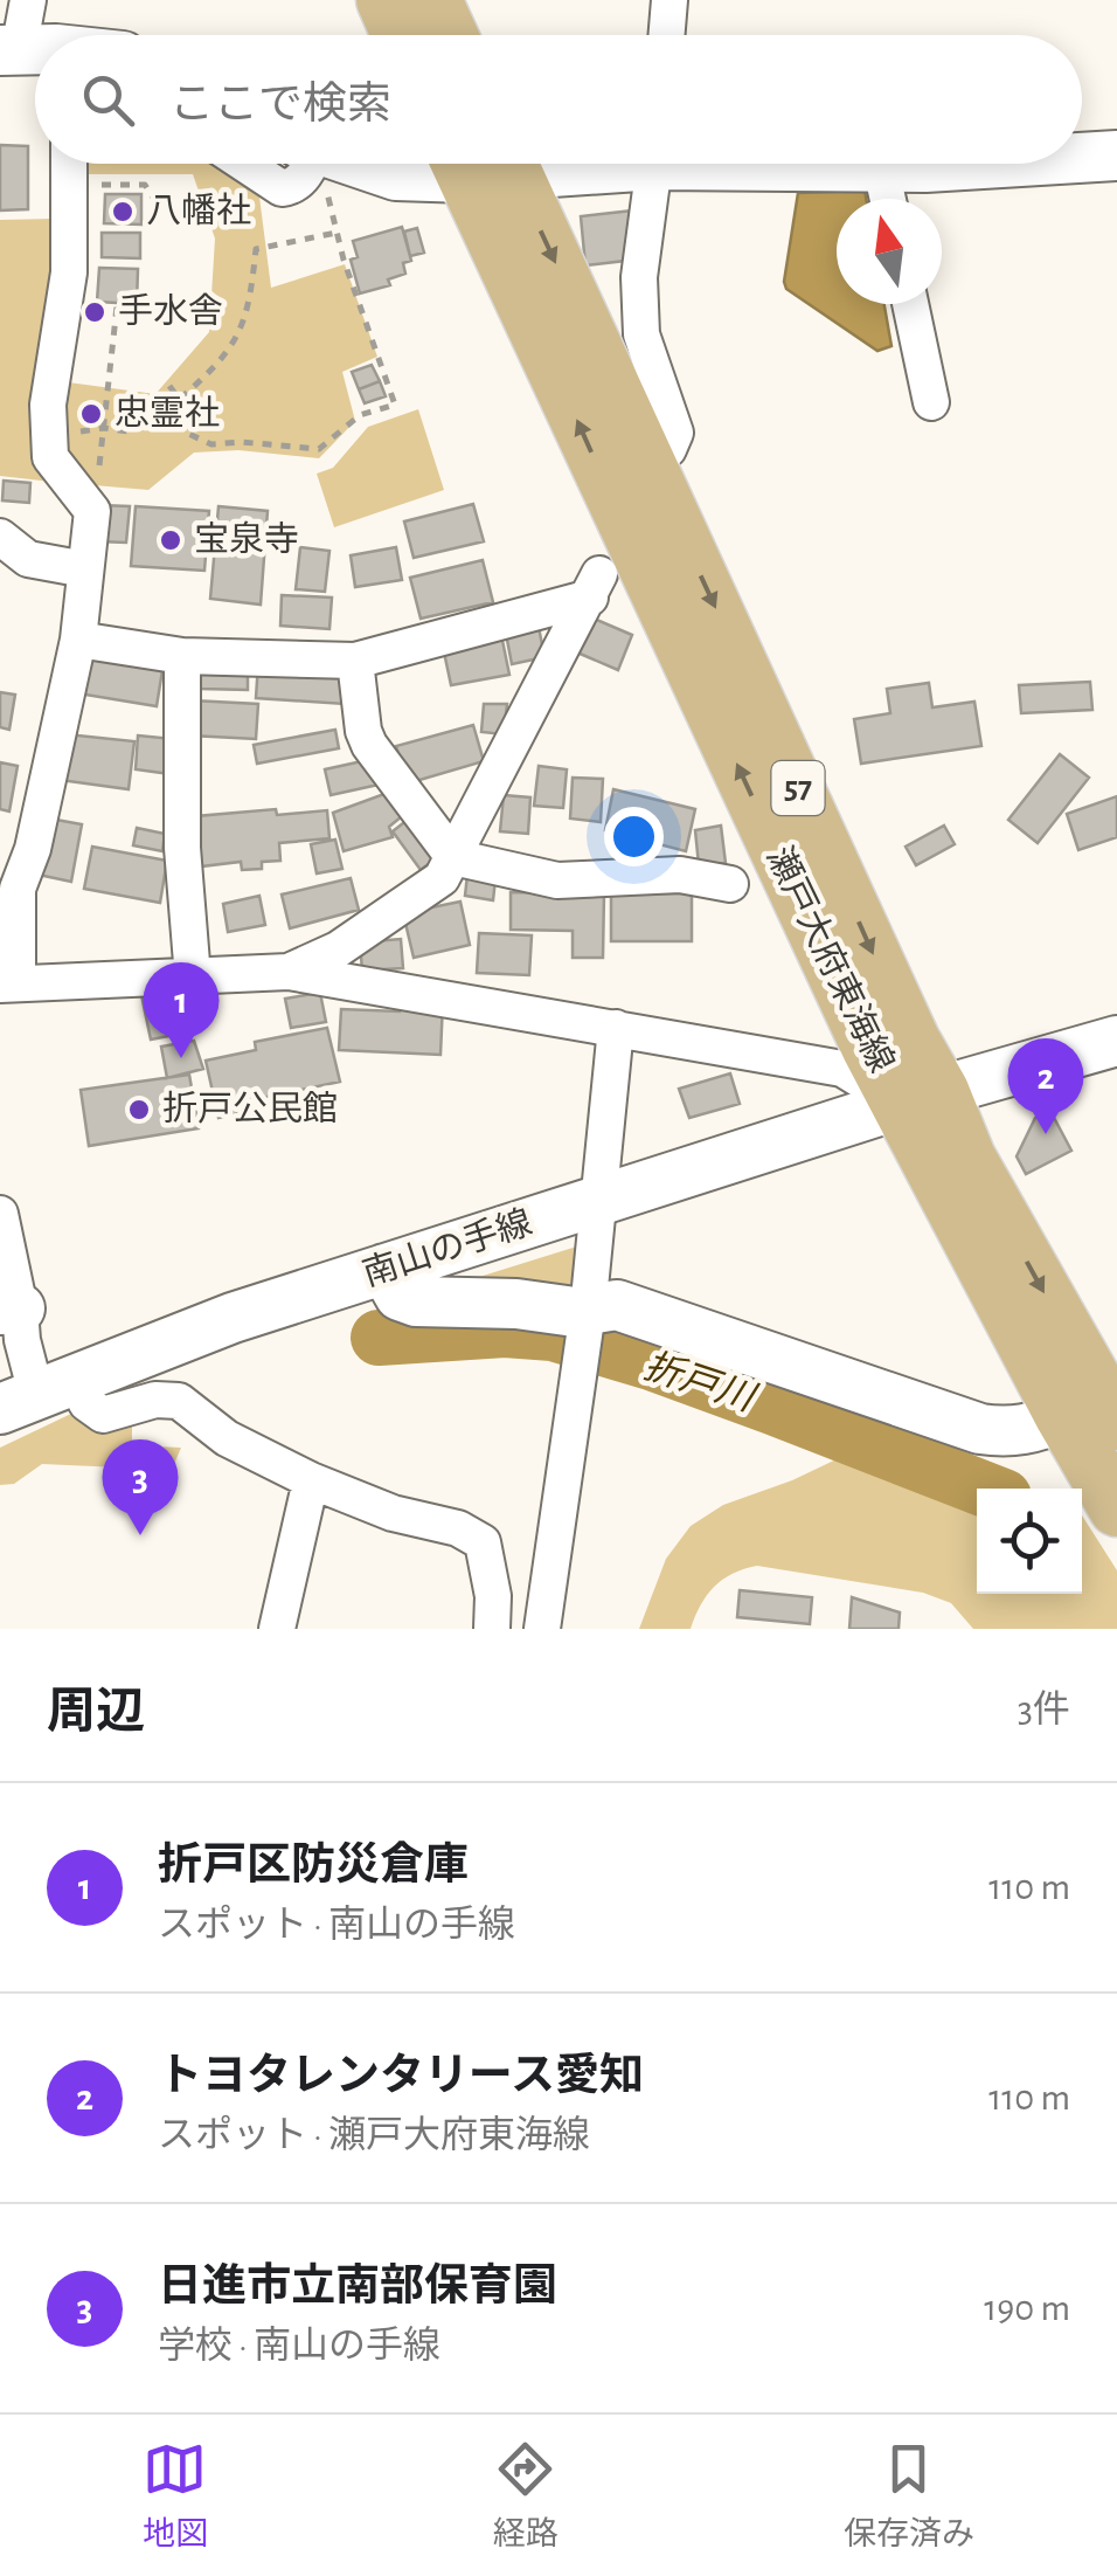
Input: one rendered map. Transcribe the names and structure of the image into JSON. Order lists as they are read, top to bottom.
{
  "streets": {
    "main road": ["57", "瀬戸大府東海線"],
    "street": ["南山の手線"]
  },
  "crossings": [
    ["瀬戸大府東海線", "南山の手線"]
  ],
  "water": ["折戸川"],
  "places": [
    "八幡社",
    "手水舎",
    "忠霊社",
    "宝泉寺",
    "折戸公民館"
  ],
  "north": "top",
  "page": {
    "search": "ここで検索",
    "pins": ["1", "2", "3"],
    "heading": ["周辺", "3件"],
    "list": [
      {
        "mark": "1",
        "name": "折戸区防災倉庫",
        "note": "スポット · 南山の手線",
        "value": "110 m"
      },
      {
        "mark": "2",
        "name": "トヨタレンタリース愛知",
        "note": "スポット · 瀬戸大府東海線",
        "value": "110 m"
      },
      {
        "mark": "3",
        "name": "日進市立南部保育園",
        "note": "学校 · 南山の手線",
        "value": "190 m"
      }
    ],
    "nav": ["地図", "経路", "保存済み"]
  }
}
